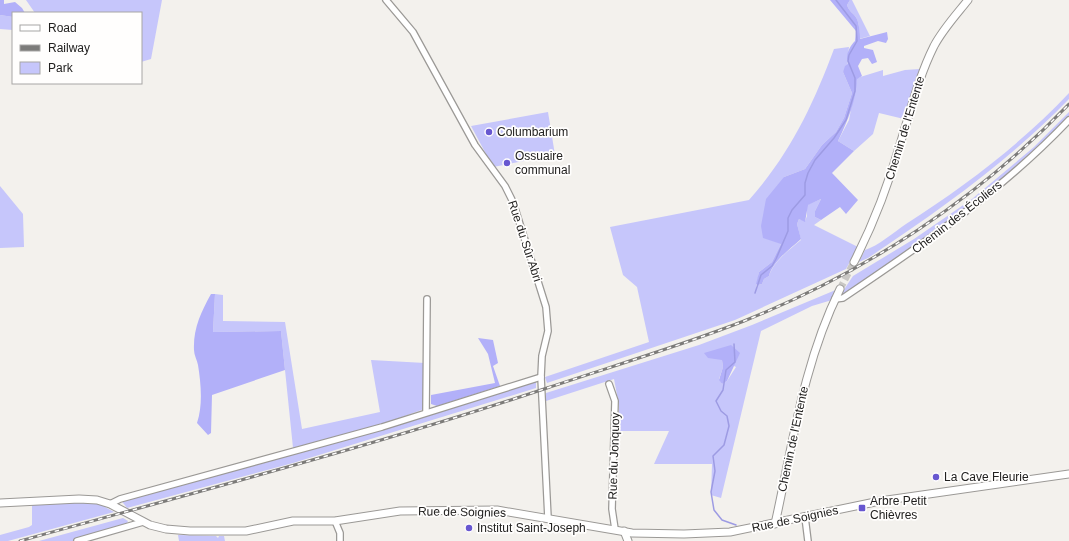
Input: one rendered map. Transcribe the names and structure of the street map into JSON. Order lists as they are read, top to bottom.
{
  "streets": {
    "street": [
      "Chemin de l'Entente",
      "Chemin des Écoliers",
      "Rue du Sûr Abri",
      "Rue du Jonquoy",
      "Rue de Soignies"
    ]
  },
  "crossings": [
    ["Chemin de l'Entente", "Chemin des Écoliers"],
    ["Chemin de l'Entente", "Rue de Soignies"],
    ["Rue du Sûr Abri", "Rue de Soignies"],
    ["Rue du Jonquoy", "Rue de Soignies"]
  ],
  "places": {
    "other": [
      "Columbarium",
      "Ossuaire communal",
      "La Cave Fleurie",
      "Institut Saint-Joseph"
    ],
    "transit": ["Arbre Petit Chièvres"]
  },
  "legend": ["Road", "Railway", "Park"]
}
